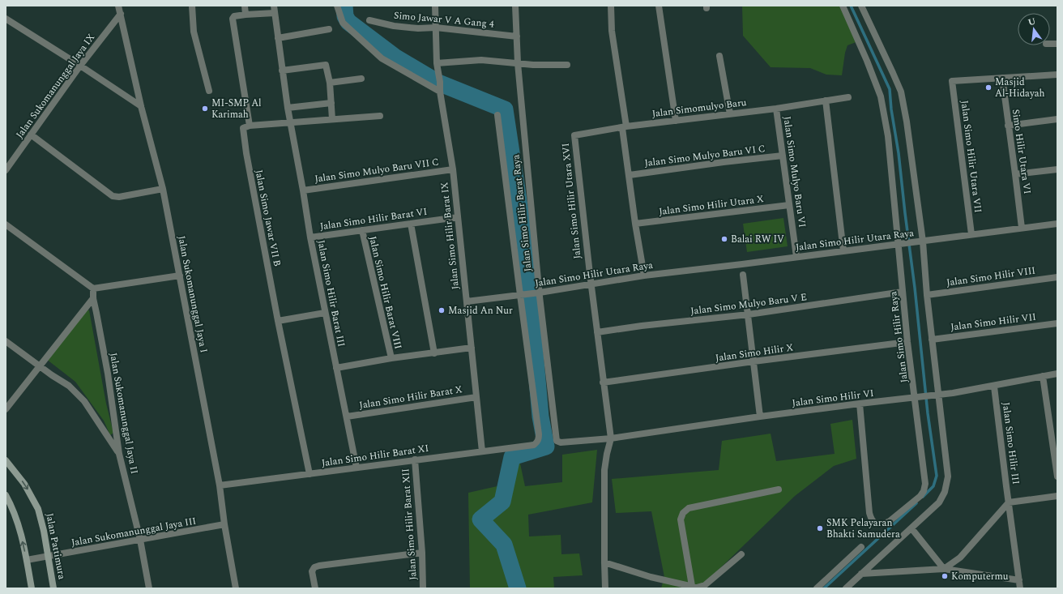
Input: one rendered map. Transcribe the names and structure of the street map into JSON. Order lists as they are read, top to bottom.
{
  "streets": {
    "main road": ["Jalan Pattimura"],
    "street": [
      "Simo Jawar V A Gang 4",
      "Jalan Sukomanunggal Jaya IX",
      "Jalan Simomulyo Baru",
      "Simo Hilir Utara VI",
      "Jalan Simo Mulyo Baru VI C",
      "Jalan Simo Hilir Utara VII",
      "Jalan Simo Mulyo Baru VII C",
      "Jalan Simo Mulyo Baru VI",
      "Jalan Simo Hilir Utara XVI",
      "Jalan Simo Hilir Utara X",
      "Jalan Simo Hilir Barat Raya",
      "Jalan Simo Jawar VII B",
      "Jalan Simo Hilir Barat VI",
      "Jalan Simo Hilir Barat IX",
      "Jalan Simo Hilir Utara Raya",
      "Jalan Simo Hilir VIII",
      "Jalan Simo Hilir Barat VIII",
      "Jalan Simo Hilir Barat III",
      "Jalan Sukomanunggal Jaya I",
      "Jalan Simo Mulyo Baru V E",
      "Jalan Simo Hilir VII",
      "Jalan Simo Hilir Raya",
      "Jalan Simo Hilir X",
      "Jalan Simo Hilir Barat X",
      "Jalan Simo Hilir VI",
      "Jalan Sukomanunggal Jaya II",
      "Jalan Simo Hilir III",
      "Jalan Simo Hilir Barat XI",
      "Jalan Simo Hilir Barat XII",
      "Jalan Sukomanunggal Jaya III"
    ]
  },
  "crossings": [
    ["Simo Jawar V A Gang 4", "Jalan Simo Hilir Barat Raya"],
    ["Simo Jawar V A Gang 4", "Jalan Simo Hilir Barat IX"],
    ["Jalan Sukomanunggal Jaya IX", "Jalan Sukomanunggal Jaya I"],
    ["Jalan Simomulyo Baru", "Jalan Simo Mulyo Baru VI"],
    ["Jalan Simomulyo Baru", "Jalan Simo Hilir Utara XVI"],
    ["Simo Hilir Utara VI", "Jalan Simo Hilir Utara VII"],
    ["Simo Hilir Utara VI", "Jalan Simo Hilir Utara Raya"],
    ["Jalan Simo Mulyo Baru VI C", "Jalan Simo Mulyo Baru VI"],
    ["Jalan Simo Hilir Utara VII", "Jalan Simo Hilir Utara Raya"],
    ["Jalan Simo Mulyo Baru VII C", "Jalan Simo Hilir Barat IX"],
    ["Jalan Simo Mulyo Baru VII C", "Jalan Simo Hilir Barat III"],
    ["Jalan Simo Mulyo Baru VI", "Jalan Simo Hilir Utara X"],
    ["Jalan Simo Mulyo Baru VI", "Jalan Simo Hilir Utara Raya"],
    ["Jalan Simo Hilir Utara XVI", "Jalan Simo Hilir Utara Raya"],
    ["Jalan Simo Hilir Barat Raya", "Jalan Simo Hilir Utara Raya"],
    ["Jalan Simo Hilir Barat Raya", "Jalan Simo Hilir VI"],
    ["Jalan Simo Hilir Barat Raya", "Jalan Simo Hilir Barat XI"],
    ["Jalan Simo Jawar VII B", "Jalan Simo Hilir Barat XI"],
    ["Jalan Simo Hilir Barat VI", "Jalan Simo Hilir Barat IX"],
    ["Jalan Simo Hilir Barat VI", "Jalan Simo Hilir Barat VIII"],
    ["Jalan Simo Hilir Barat VI", "Jalan Simo Hilir Barat III"],
    ["Jalan Simo Hilir Barat IX", "Jalan Simo Hilir Utara Raya"],
    ["Jalan Simo Hilir Barat IX", "Jalan Simo Hilir Barat X"],
    ["Jalan Simo Hilir Barat IX", "Jalan Simo Hilir Barat XI"],
    ["Jalan Simo Hilir Utara Raya", "Jalan Simo Hilir Raya"],
    ["Jalan Simo Hilir Barat III", "Jalan Simo Hilir Barat X"],
    ["Jalan Simo Hilir Barat III", "Jalan Simo Hilir Barat XI"],
    ["Jalan Sukomanunggal Jaya I", "Jalan Simo Hilir Barat XI"],
    ["Jalan Sukomanunggal Jaya I", "Jalan Sukomanunggal Jaya III"],
    ["Jalan Simo Mulyo Baru V E", "Jalan Simo Hilir Raya"],
    ["Jalan Simo Hilir Raya", "Jalan Simo Hilir X"],
    ["Jalan Simo Hilir Raya", "Jalan Simo Hilir VI"],
    ["Jalan Simo Hilir VI", "Jalan Simo Hilir III"],
    ["Jalan Sukomanunggal Jaya II", "Jalan Sukomanunggal Jaya III"],
    ["Jalan Simo Hilir Barat XI", "Jalan Simo Hilir Barat XII"],
    ["Jalan Sukomanunggal Jaya III", "Jalan Pattimura"]
  ],
  "places": [
    "Masjid Al-Hidayah",
    "MI-SMP Al Karimah",
    "Balai RW IV",
    "Masjid An Nur",
    "SMK Pelayaran Bhakti Samudera",
    "Komputermu"
  ],
  "north": "top"
}
